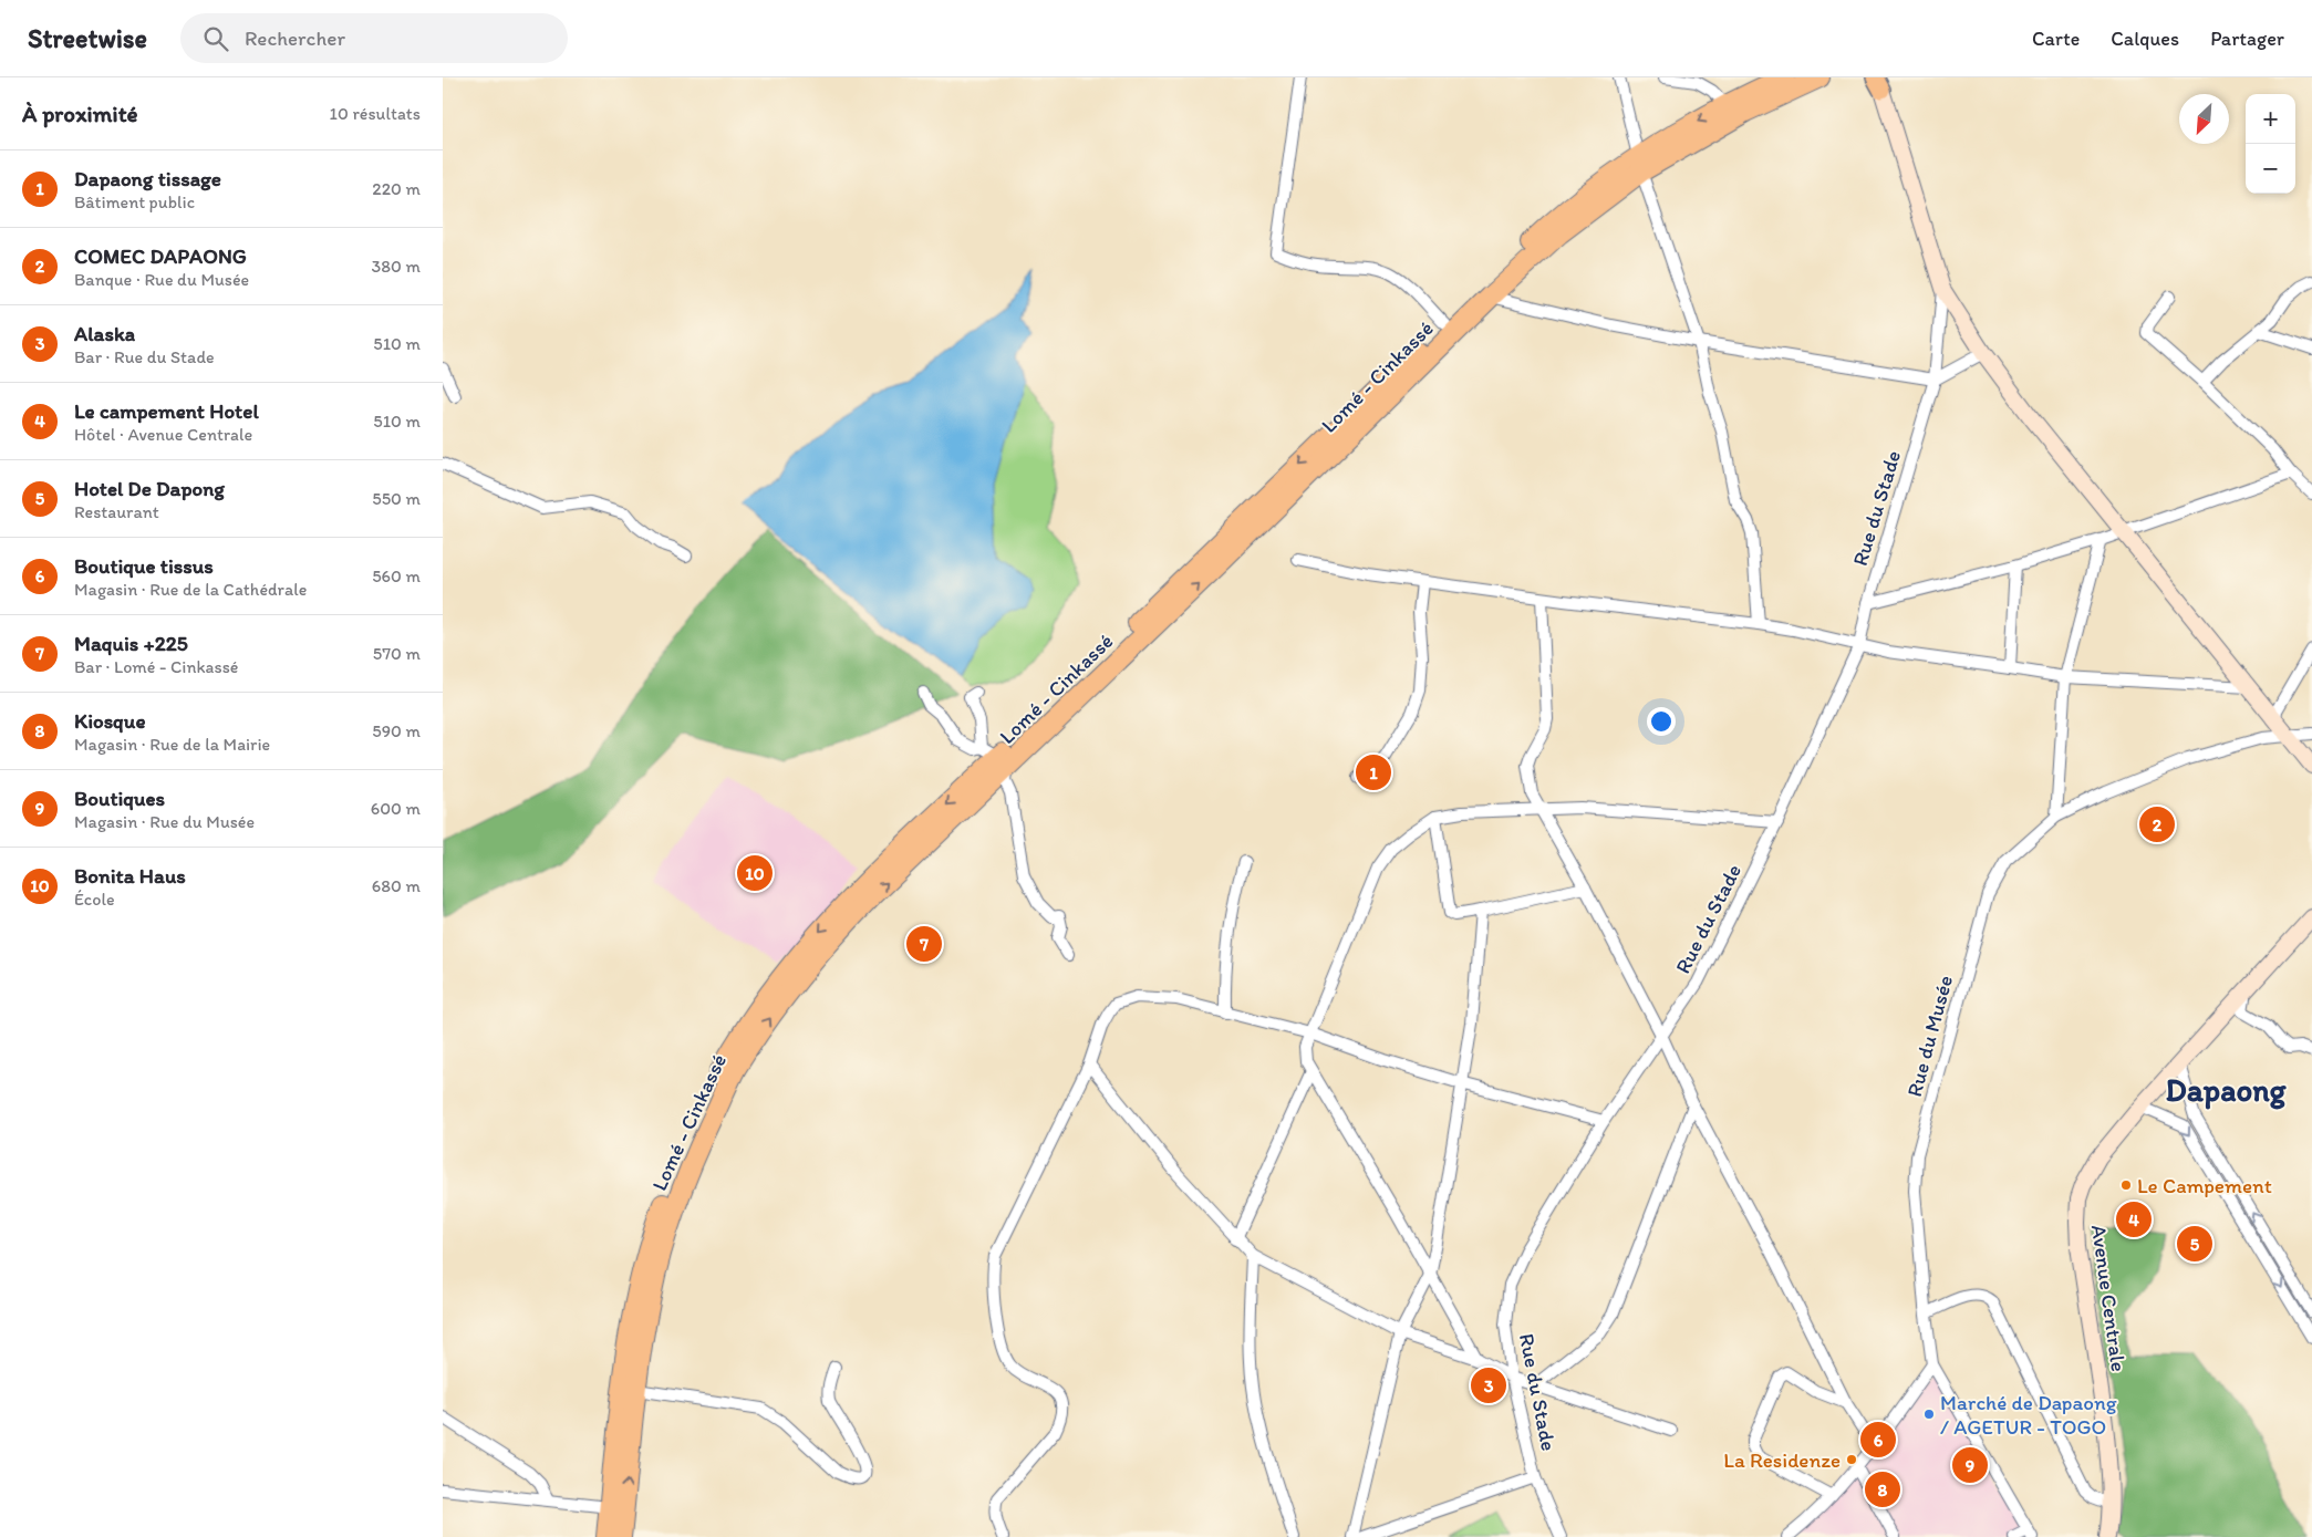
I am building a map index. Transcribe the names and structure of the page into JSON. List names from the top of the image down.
{
  "streets": {
    "highway": ["Lomé - Cinkassé"],
    "street": ["Rue du Stade", "Rue du Musée", "Avenue Centrale"]
  },
  "districts": ["Dapaong"],
  "places": ["Le Campement", "Marché de Dapaong / AGETUR - TOGO", "La Residenze"],
  "north": "bottom left",
  "page": {
    "header": "Streetwise",
    "search": "Rechercher",
    "nav": ["Carte", "Calques", "Partager"],
    "heading": ["À proximité", "10 résultats"],
    "map_buttons": ["+", "−"],
    "list": [
      {
        "mark": "1",
        "name": "Dapaong tissage",
        "note": "Bâtiment public",
        "value": "220 m"
      },
      {
        "mark": "2",
        "name": "COMEC DAPAONG",
        "note": "Banque · Rue du Musée",
        "value": "380 m"
      },
      {
        "mark": "3",
        "name": "Alaska",
        "note": "Bar · Rue du Stade",
        "value": "510 m"
      },
      {
        "mark": "4",
        "name": "Le campement Hotel",
        "note": "Hôtel · Avenue Centrale",
        "value": "510 m"
      },
      {
        "mark": "5",
        "name": "Hotel De Dapong",
        "note": "Restaurant",
        "value": "550 m"
      },
      {
        "mark": "6",
        "name": "Boutique tissus",
        "note": "Magasin · Rue de la Cathédrale",
        "value": "560 m"
      },
      {
        "mark": "7",
        "name": "Maquis +225",
        "note": "Bar · Lomé - Cinkassé",
        "value": "570 m"
      },
      {
        "mark": "8",
        "name": "Kiosque",
        "note": "Magasin · Rue de la Mairie",
        "value": "590 m"
      },
      {
        "mark": "9",
        "name": "Boutiques",
        "note": "Magasin · Rue du Musée",
        "value": "600 m"
      },
      {
        "mark": "10",
        "name": "Bonita Haus",
        "note": "École",
        "value": "680 m"
      }
    ],
    "pins": [
      "1",
      "2",
      "10",
      "7",
      "4",
      "5",
      "3",
      "6",
      "9",
      "8"
    ]
  }
}
